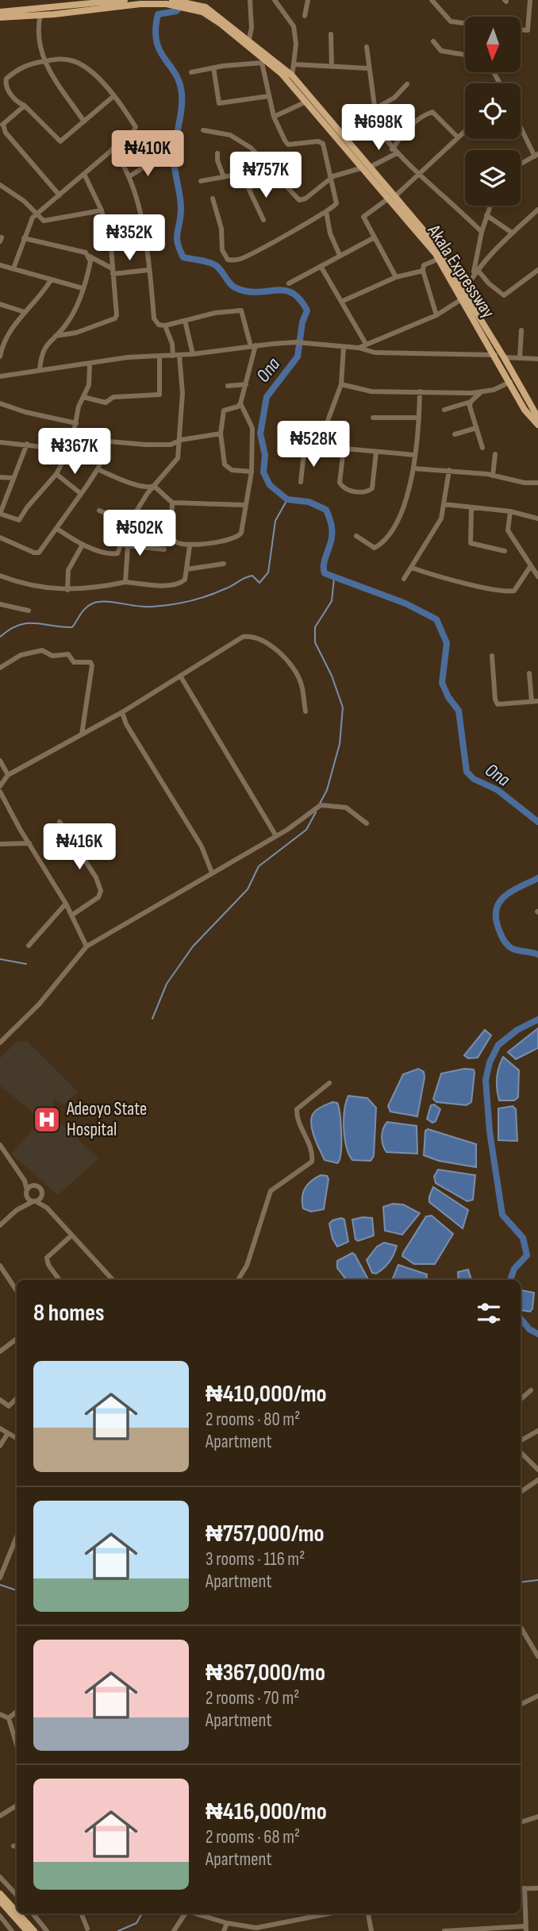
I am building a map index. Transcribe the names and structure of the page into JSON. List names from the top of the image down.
{
  "streets": {
    "main road": ["Akala Expressway"]
  },
  "water": ["Ona"],
  "places": {
    "hospital": ["Adeoyo State Hospital"]
  },
  "north": "bottom",
  "page": {
    "price": [
      "₦698K",
      "₦410K",
      "₦757K",
      "₦352K",
      "₦528K",
      "₦367K",
      "₦502K",
      "₦416K"
    ],
    "heading": "8 homes",
    "list": [
      {
        "name": "₦410,000/mo",
        "note": "2 rooms · 80 m² · Apartment"
      },
      {
        "name": "₦757,000/mo",
        "note": "3 rooms · 116 m² · Apartment"
      },
      {
        "name": "₦367,000/mo",
        "note": "2 rooms · 70 m² · Apartment"
      },
      {
        "name": "₦416,000/mo",
        "note": "2 rooms · 68 m² · Apartment"
      }
    ]
  }
}
